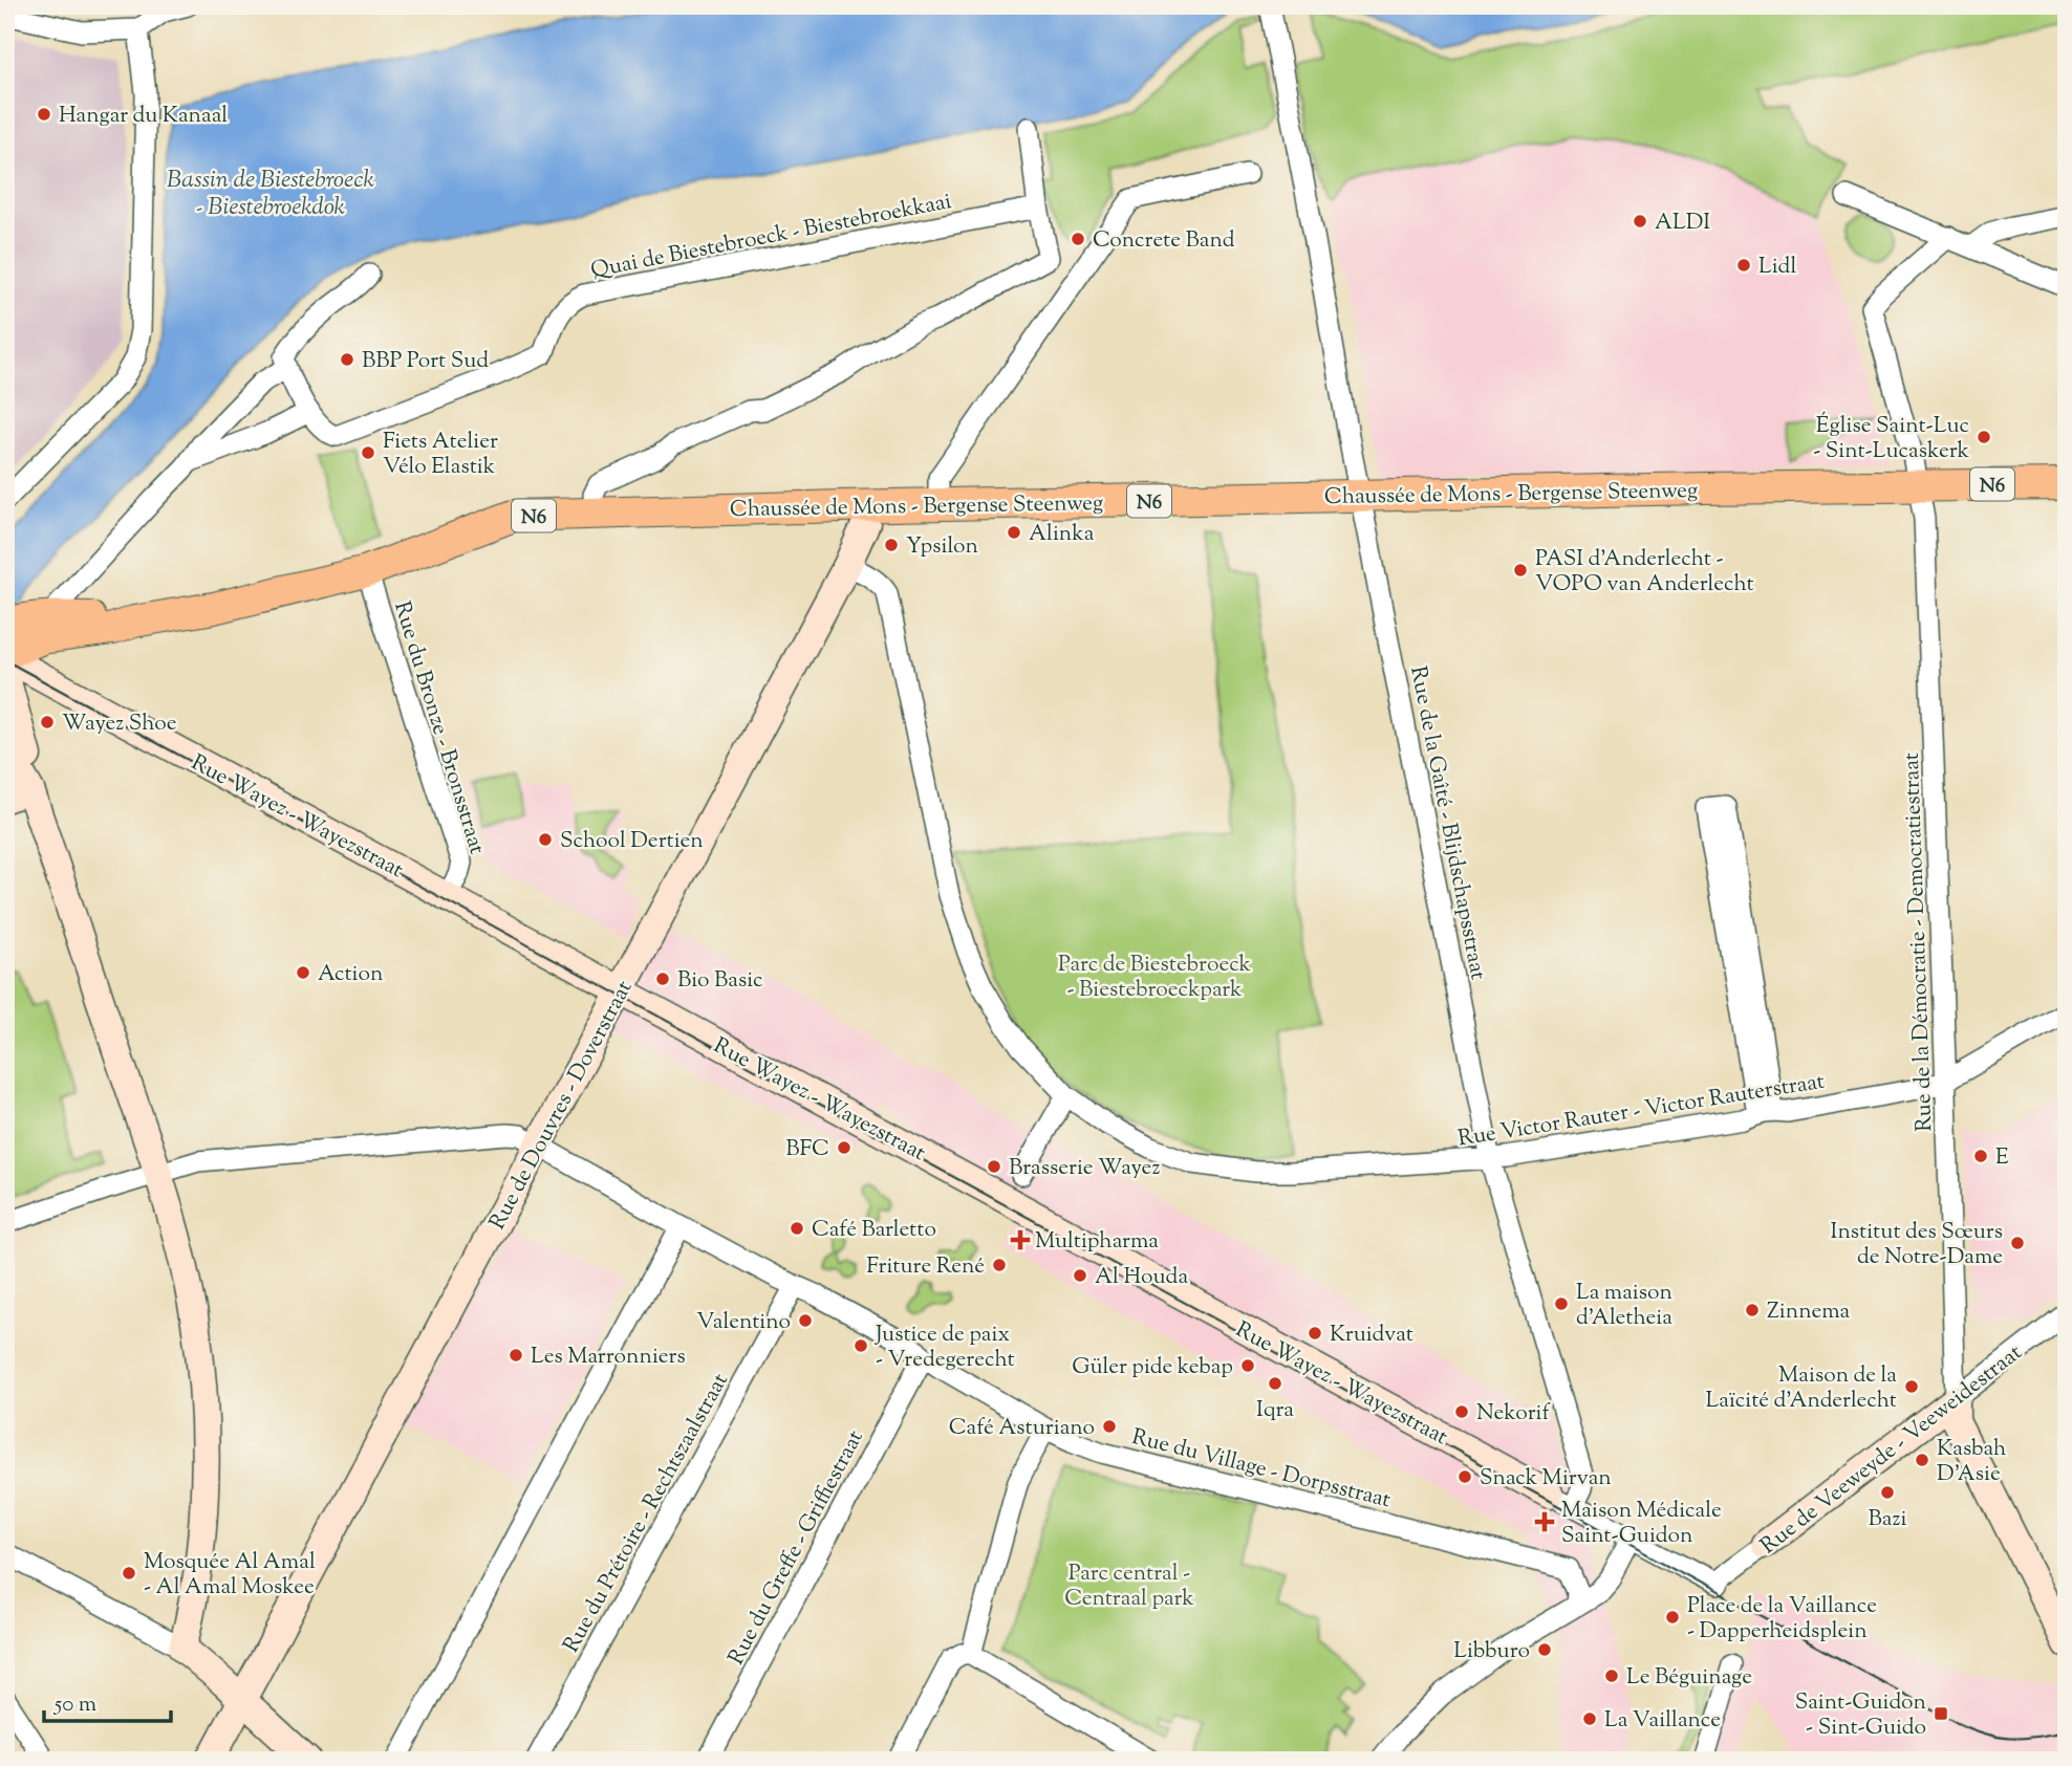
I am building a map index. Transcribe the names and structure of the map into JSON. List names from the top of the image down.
{
  "streets": {
    "main road": ["N6", "Chaussée de Mons - Bergense Steenweg"],
    "street": [
      "Quai de Biestebroeck - Biestebroekkaai",
      "Rue du Bronze - Bronsstraat",
      "Rue Wayez - Wayezstraat",
      "Rue de la Gaîté - Blijdschapsstraat",
      "Rue de la Démocratie - Democratiestraat",
      "Rue de Douvres - Doverstraat",
      "Rue Victor Rauter - Victor Rauterstraat",
      "Rue de Veeweyde - Veeweidestraat",
      "Rue du Village - Dorpsstraat",
      "Rue du Prétoire - Rechtszaalstraat",
      "Rue du Greffe - Griffiestraat"
    ]
  },
  "crossings": [
    ["Chaussée de Mons - Bergense Steenweg", "Rue du Bronze - Bronsstraat"],
    ["Chaussée de Mons - Bergense Steenweg", "Rue Wayez - Wayezstraat"],
    ["Chaussée de Mons - Bergense Steenweg", "Rue de la Gaîté - Blijdschapsstraat"],
    ["Chaussée de Mons - Bergense Steenweg", "Rue de la Démocratie - Democratiestraat"],
    ["Chaussée de Mons - Bergense Steenweg", "Rue de Douvres - Doverstraat"],
    ["Rue du Bronze - Bronsstraat", "Rue Wayez - Wayezstraat"],
    ["Rue Wayez - Wayezstraat", "Rue de la Gaîté - Blijdschapsstraat"],
    ["Rue Wayez - Wayezstraat", "Rue de Douvres - Doverstraat"],
    ["Rue Wayez - Wayezstraat", "Rue de Veeweyde - Veeweidestraat"],
    ["Rue de la Gaîté - Blijdschapsstraat", "Rue Victor Rauter - Victor Rauterstraat"],
    ["Rue de la Démocratie - Democratiestraat", "Rue Victor Rauter - Victor Rauterstraat"],
    ["Rue de la Démocratie - Democratiestraat", "Rue de Veeweyde - Veeweidestraat"],
    ["Rue de Douvres - Doverstraat", "Rue Victor Rauter - Victor Rauterstraat"],
    ["Rue de Douvres - Doverstraat", "Rue du Village - Dorpsstraat"],
    ["Rue du Village - Dorpsstraat", "Rue du Prétoire - Rechtszaalstraat"],
    ["Rue du Village - Dorpsstraat", "Rue du Greffe - Griffiestraat"]
  ],
  "water": ["Bassin de Biestebroeck - Biestebroekdok"],
  "parks": ["Parc de Biestebroeck - Biestebroeckpark", "Parc central - Centraal park"],
  "places": {
    "other": [
      "Hangar du Kanaal",
      "ALDI",
      "Concrete Band",
      "Lidl",
      "BBP Port Sud",
      "Église Saint-Luc - Sint-Lucaskerk",
      "Fiets Atelier Vélo Elastik",
      "Alinka",
      "Ypsilon",
      "PASI d'Anderlecht - VOPO van Anderlecht",
      "Wayez Shoe",
      "School Dertien",
      "Action",
      "Bio Basic",
      "BFC",
      "E",
      "Brasserie Wayez",
      "Café Barletto",
      "Institut des Sœurs de Notre-Dame",
      "Friture René",
      "Al Houda",
      "La maison d'Aletheia",
      "Zinnema",
      "Valentino",
      "Kruidvat",
      "Justice de paix - Vredegerecht",
      "Les Marronniers",
      "Güler pide kebap",
      "Iqra",
      "Maison de la Laïcité d'Anderlecht",
      "Nekorif",
      "Café Asturiano",
      "Kasbah D'Asie",
      "Snack Mirvan",
      "Bazi",
      "Mosquée Al Amal - Al Amal Moskee",
      "Place de la Vaillance - Dapperheidsplein",
      "Libburo",
      "Le Béguinage",
      "La Vaillance"
    ],
    "health": ["Multipharma", "Maison Médicale Saint-Guidon"],
    "transit": ["Saint-Guidon - Sint-Guido"]
  },
  "scale_bar": "50 m"
}
